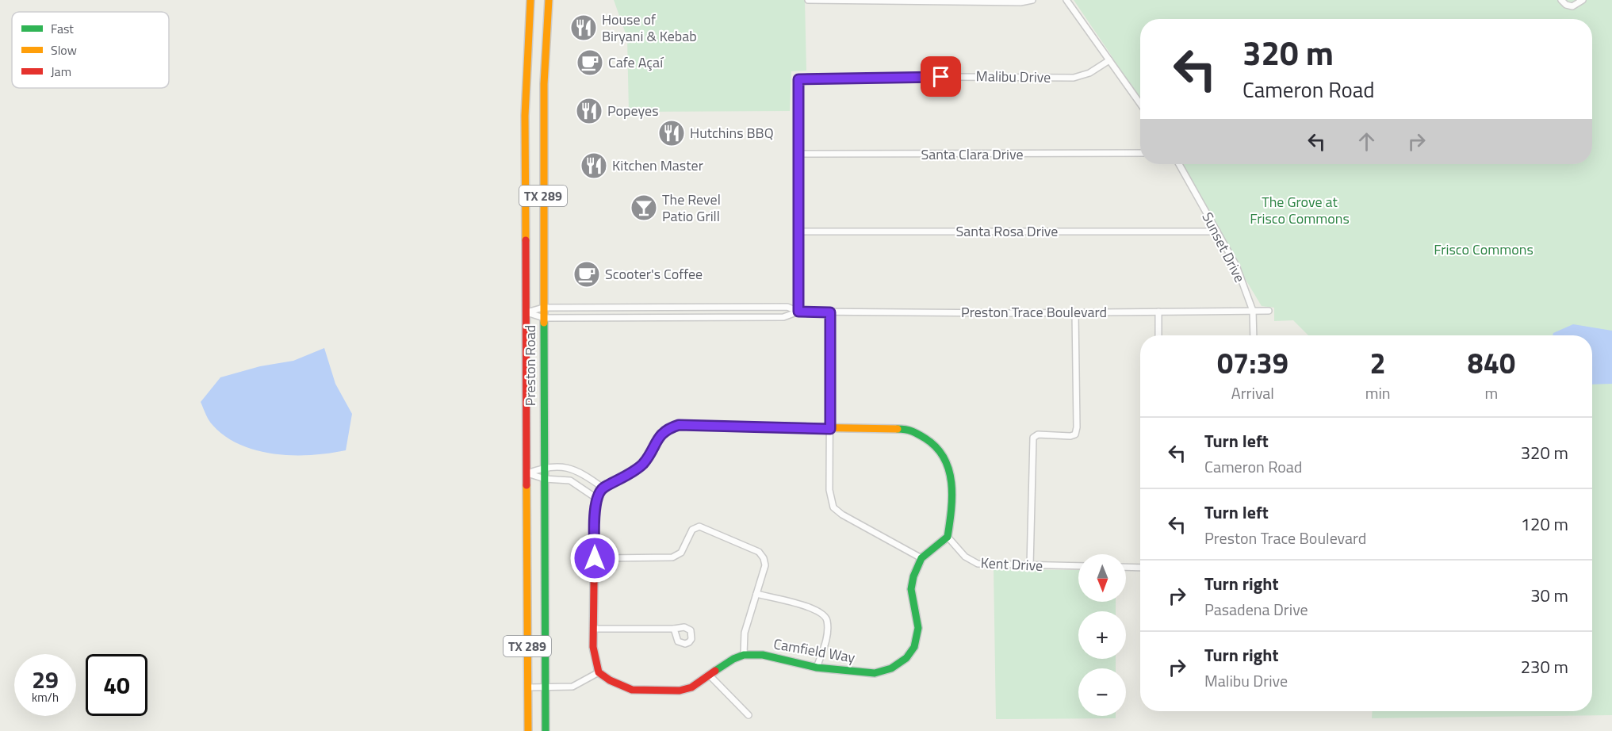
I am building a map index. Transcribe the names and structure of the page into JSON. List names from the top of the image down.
{
  "streets": {
    "main road": ["TX 289", "Preston Road", "Camfield Way"],
    "street": [
      "Malibu Drive",
      "Santa Clara Drive",
      "Santa Rosa Drive",
      "Sunset Drive",
      "Preston Trace Boulevard",
      "Kent Drive"
    ]
  },
  "crossings": [
    ["Malibu Drive", "Santa Clara Drive"],
    ["Santa Rosa Drive", "Sunset Drive"],
    ["Sunset Drive", "Preston Trace Boulevard"],
    ["Preston Trace Boulevard", "Preston Road"],
    ["Kent Drive", "Camfield Way"]
  ],
  "parks": ["The Grove at Frisco Commons", "Frisco Commons"],
  "places": {
    "restaurant": [
      "House of Biryani & Kebab",
      "Popeyes",
      "Hutchins BBQ",
      "Kitchen Master"
    ],
    "cafe": ["Cafe Açaí", "Scooter's Coffee"],
    "bar": ["The Revel Patio Grill"]
  },
  "legend": ["Fast", "Slow", "Jam"],
  "north": "bottom",
  "page": {
    "turn": ["320 m", "Cameron Road"],
    "eta": [
      "07:39",
      "Arrival",
      "2",
      "min",
      "840",
      "m"
    ],
    "list": [
      {
        "name": "Turn left",
        "note": "Cameron Road",
        "value": "320 m"
      },
      {
        "name": "Turn left",
        "note": "Preston Trace Boulevard",
        "value": "120 m"
      },
      {
        "name": "Turn right",
        "note": "Pasadena Drive",
        "value": "30 m"
      },
      {
        "name": "Turn right",
        "note": "Malibu Drive",
        "value": "230 m"
      }
    ],
    "map_buttons": ["+", "−"],
    "speed": "29 km/h",
    "limit": "40"
  }
}
